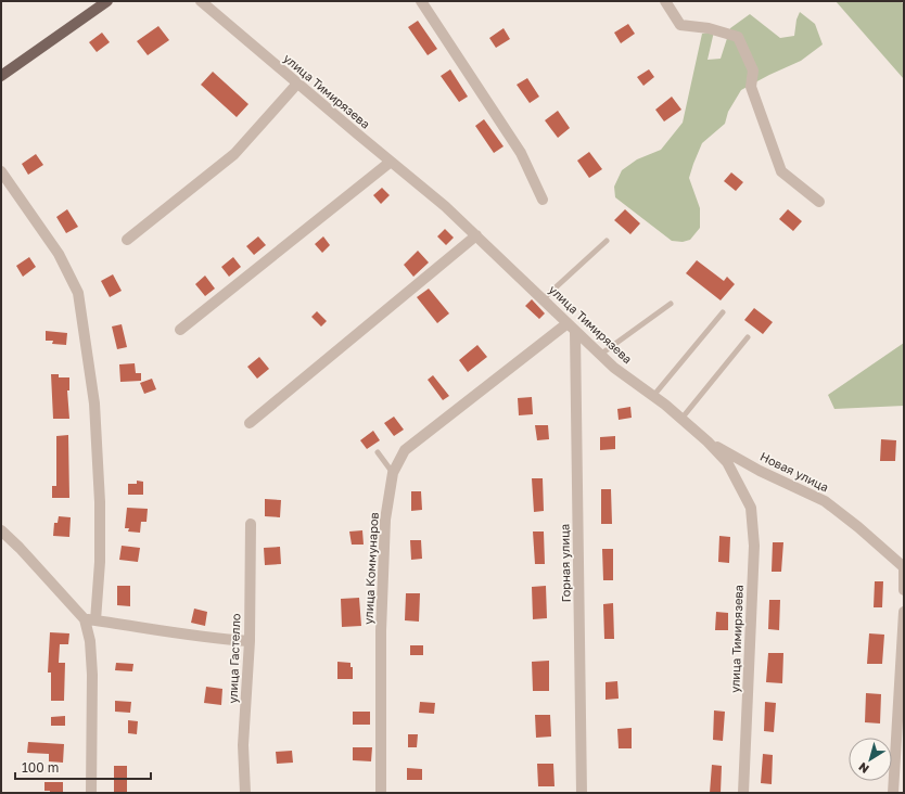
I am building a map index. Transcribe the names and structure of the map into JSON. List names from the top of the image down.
{
  "streets": {
    "street": [
      "улица Тимирязева",
      "Новая улица",
      "Горная улица",
      "улица Коммунаров",
      "улица Гастелло"
    ]
  },
  "crossings": [
    ["улица Тимирязева", "Новая улица"],
    ["улица Тимирязева", "Горная улица"],
    ["улица Тимирязева", "улица Коммунаров"]
  ],
  "scale_bar": "100 m",
  "north": "bottom left"
}
